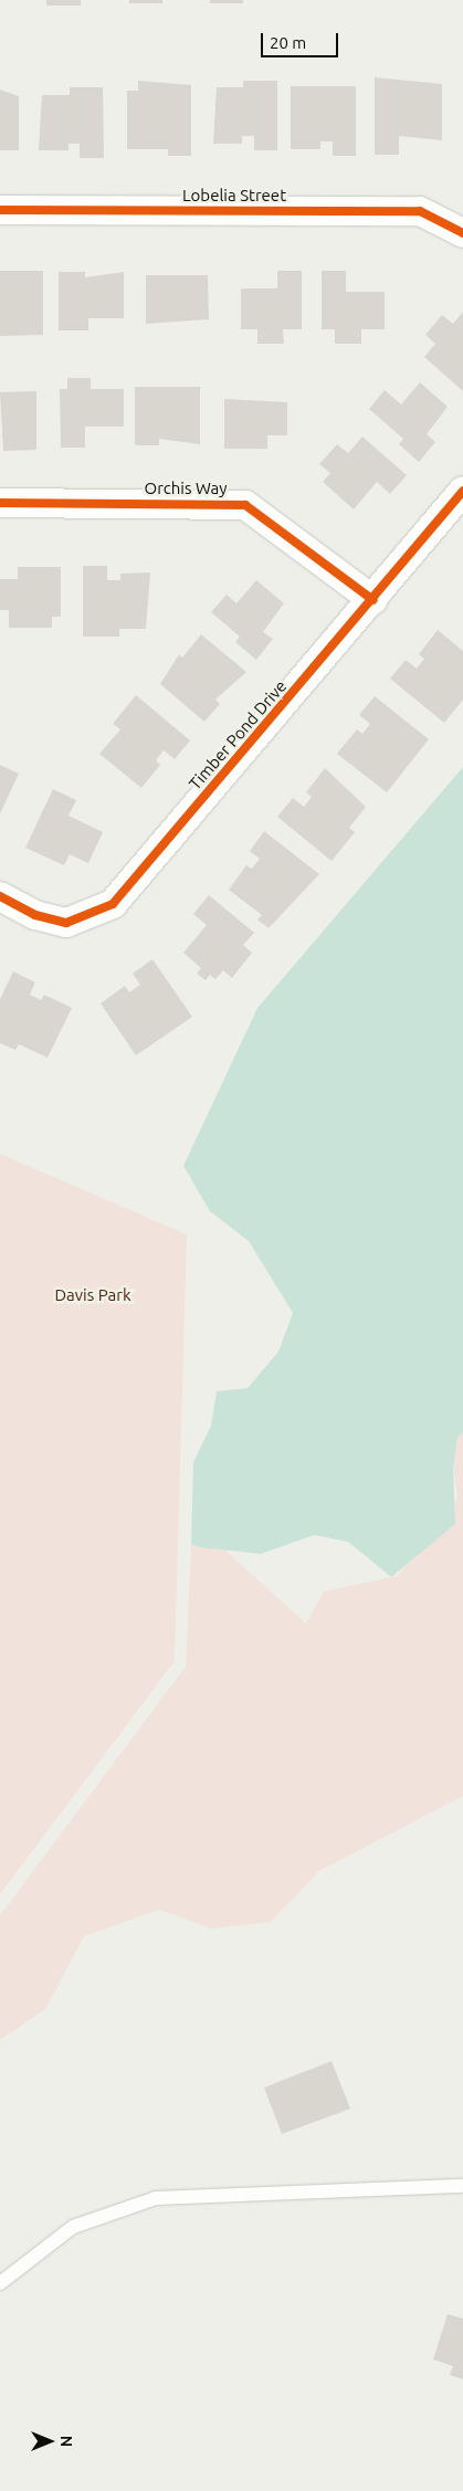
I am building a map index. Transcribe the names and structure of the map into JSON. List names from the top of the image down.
{
  "streets": {
    "street": ["Lobelia Street", "Orchis Way", "Timber Pond Drive"]
  },
  "crossings": [
    ["Orchis Way", "Timber Pond Drive"]
  ],
  "parks": ["Davis Park"],
  "scale_bar": "20 m",
  "north": "right"
}
